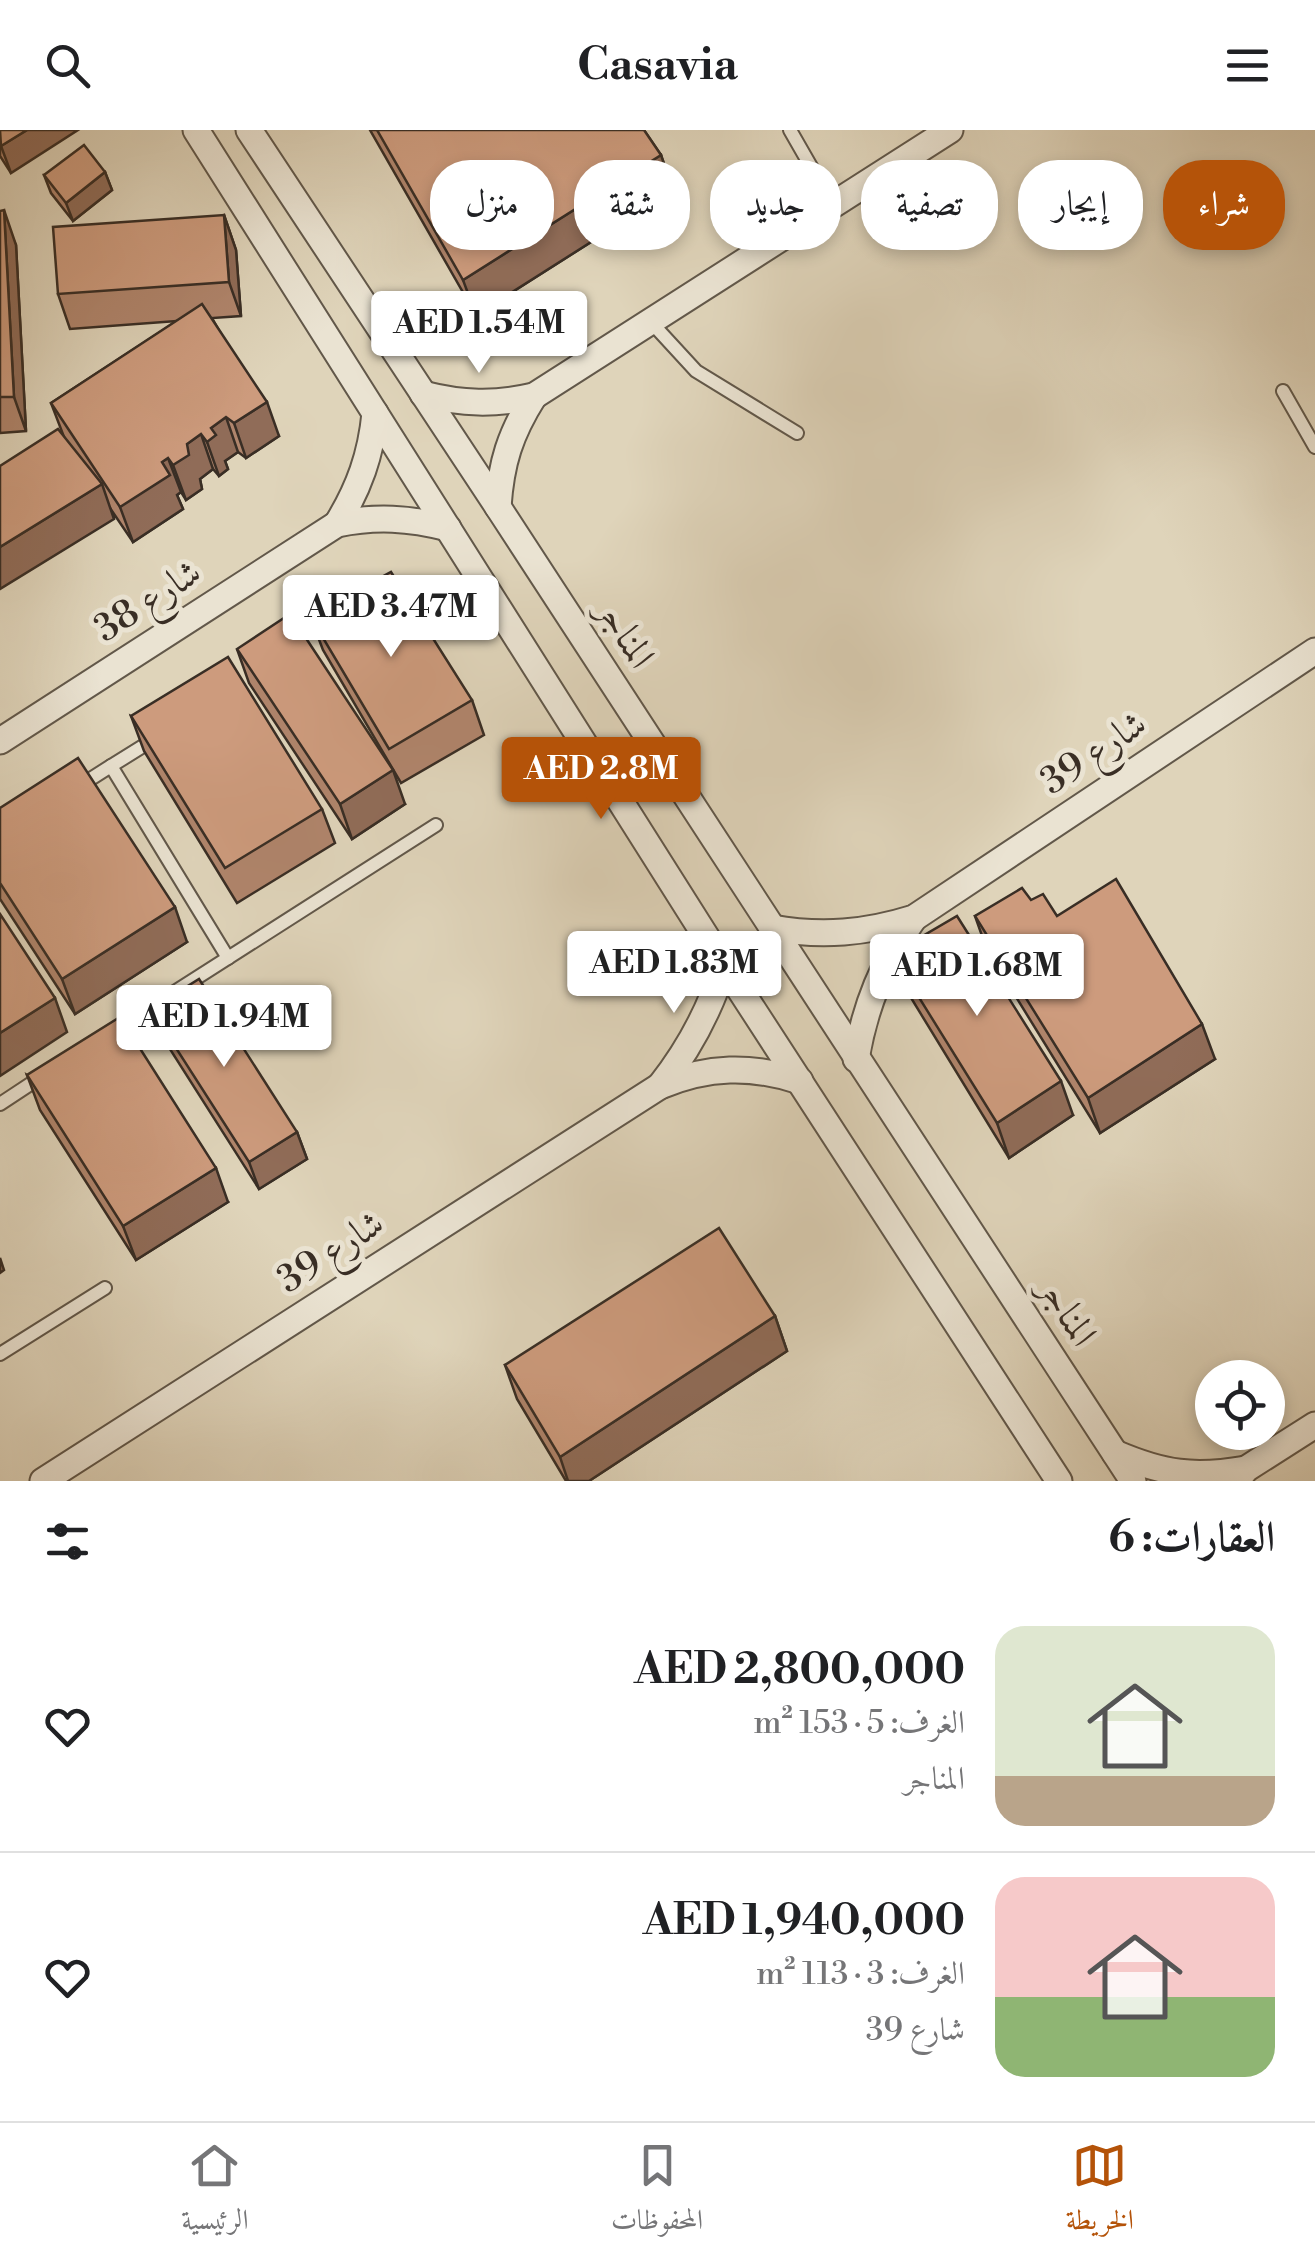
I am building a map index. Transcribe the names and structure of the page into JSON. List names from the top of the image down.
{
  "streets": {
    "street": ["شارع 38", "المناجر", "شارع 39"]
  },
  "crossings": [
    ["المناجر", "شارع 39"]
  ],
  "page": {
    "header": "Casavia",
    "chip": [
      "شراء",
      "إيجار",
      "تصفية",
      "جديد",
      "شقة",
      "منزل"
    ],
    "price": [
      "AED 1.54M",
      "AED 3.47M",
      "AED 2.8M",
      "AED 1.83M",
      "AED 1.68M",
      "AED 1.94M"
    ],
    "heading": "العقارات: 6",
    "list": [
      {
        "name": "AED 2,800,000",
        "note": "الغرف: 5 · 153 m² · المناجر"
      },
      {
        "name": "AED 1,940,000",
        "note": "الغرف: 3 · 113 m² · شارع 39"
      }
    ],
    "tabs": ["الخريطة", "المحفوظات", "الرئيسية"]
  }
}
